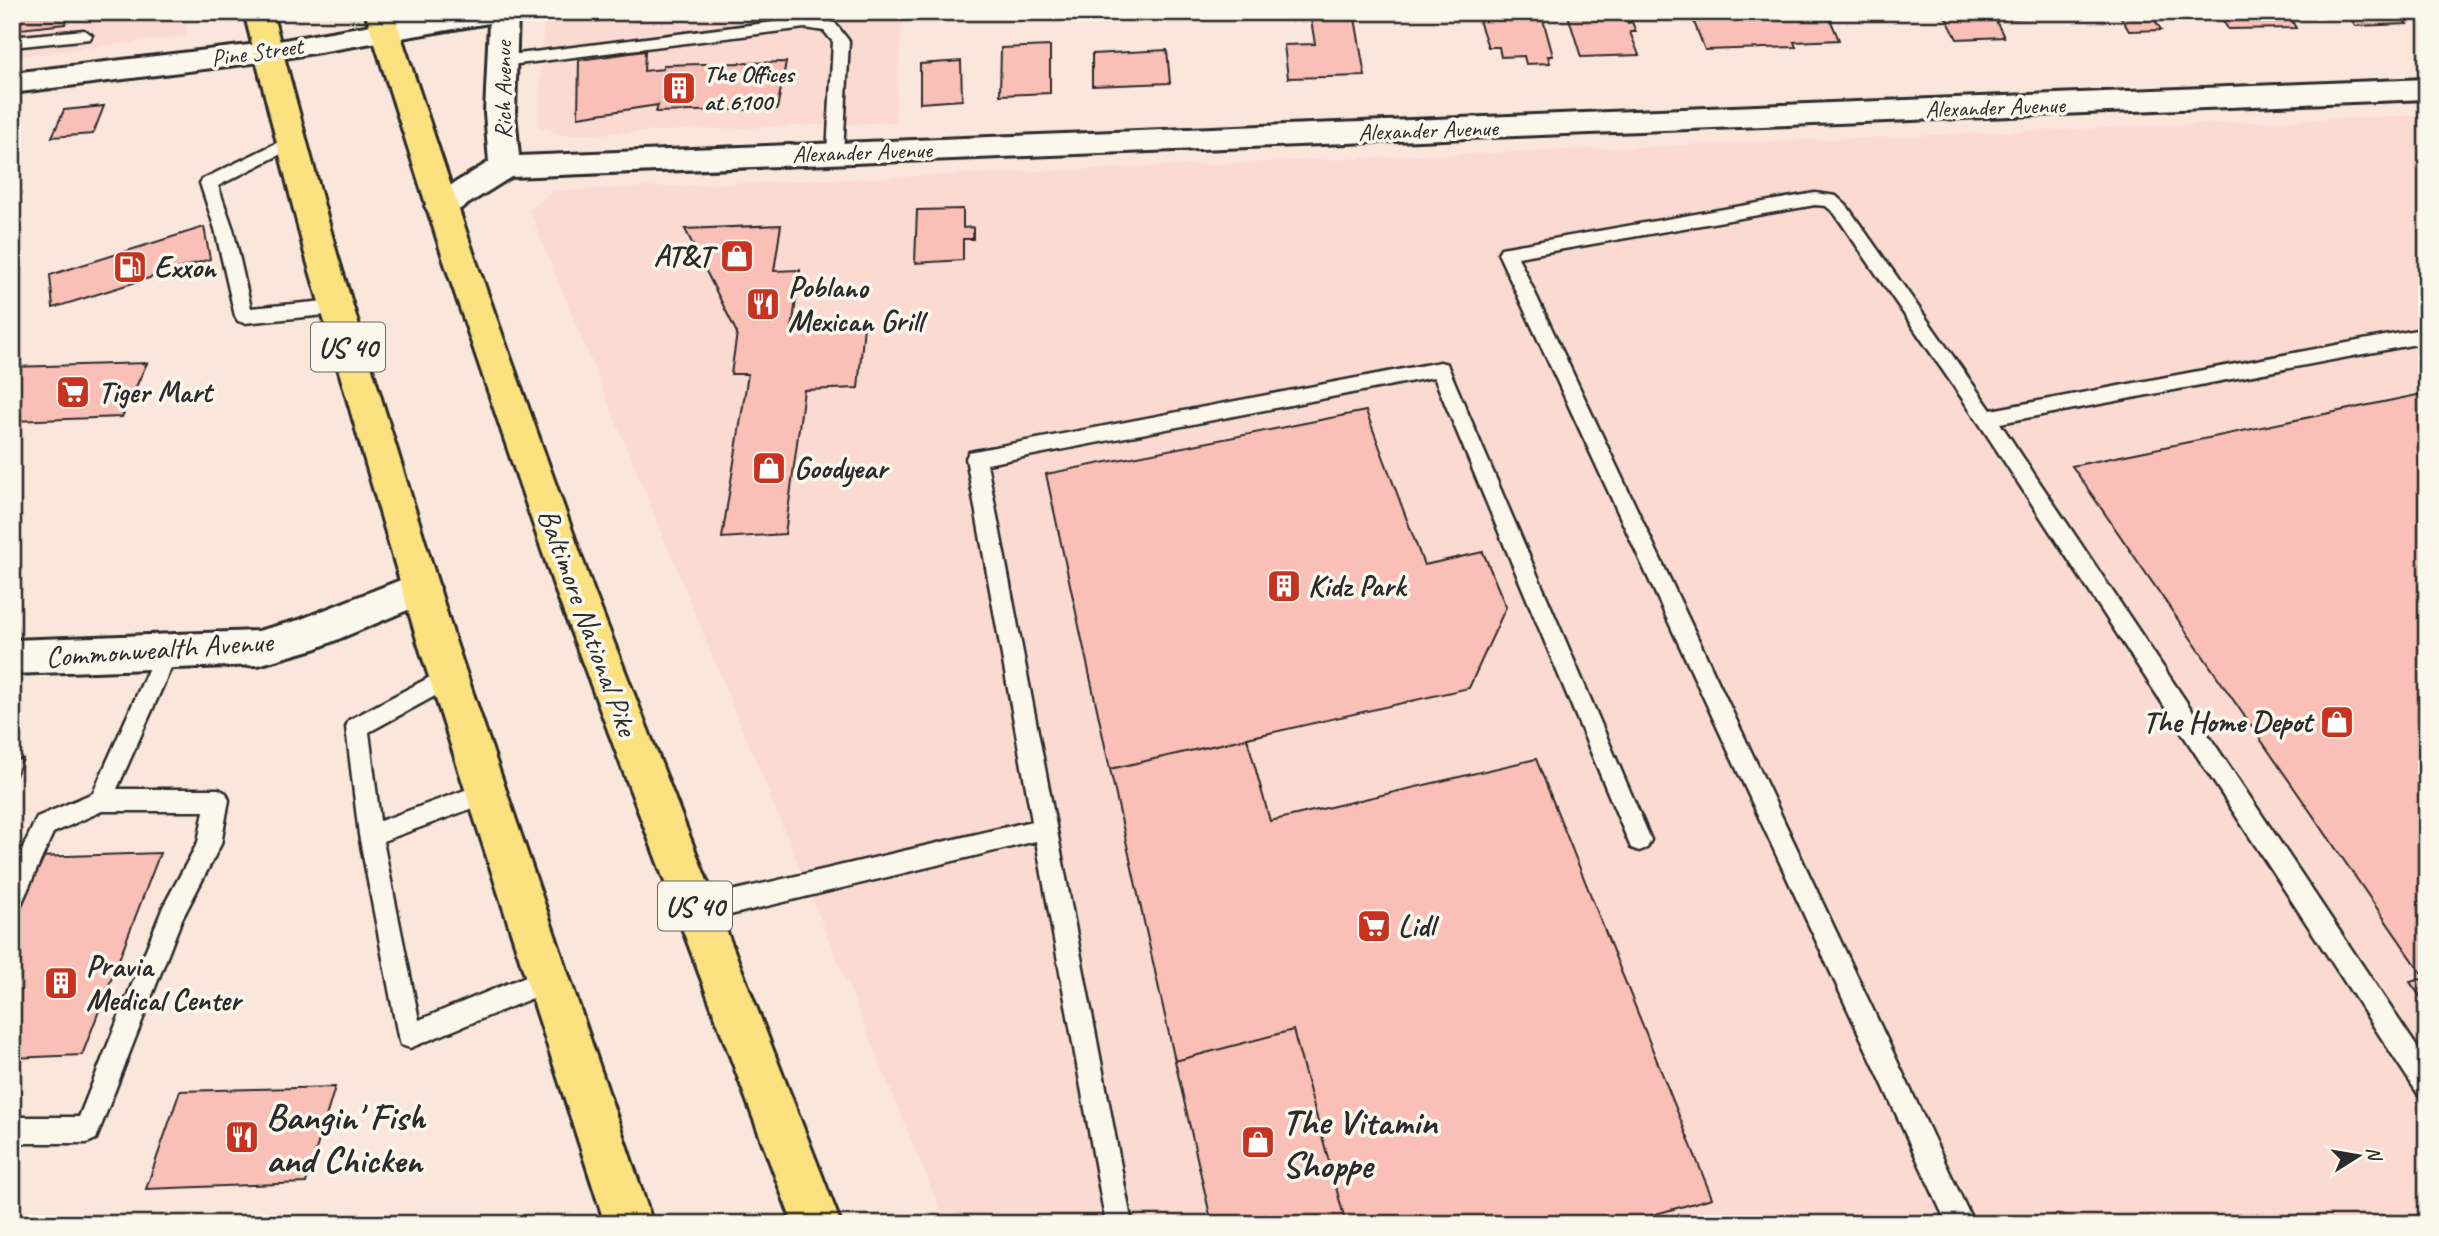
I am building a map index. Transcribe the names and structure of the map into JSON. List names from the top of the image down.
{
  "streets": {
    "main road": ["US 40", "Baltimore National Pike"],
    "street": [
      "Pine Street",
      "Rich Avenue",
      "Alexander Avenue",
      "Commonwealth Avenue"
    ]
  },
  "crossings": [
    ["Pine Street", "Rich Avenue"],
    ["Pine Street", "US 40"],
    ["Pine Street", "Baltimore National Pike"],
    ["Rich Avenue", "Alexander Avenue"],
    ["Alexander Avenue", "Baltimore National Pike"],
    ["US 40", "Commonwealth Avenue"]
  ],
  "places": {
    "building": ["The Offices at 6100", "Kidz Park", "Pravia Medical Center"],
    "shop": [
      "AT&T",
      "Goodyear",
      "The Home Depot",
      "The Vitamin Shoppe"
    ],
    "fuel station": ["Exxon"],
    "restaurant": ["Poblano Mexican Grill", "Bangin' Fish and Chicken"],
    "supermarket": ["Tiger Mart", "Lidl"]
  },
  "north": "right"
}
